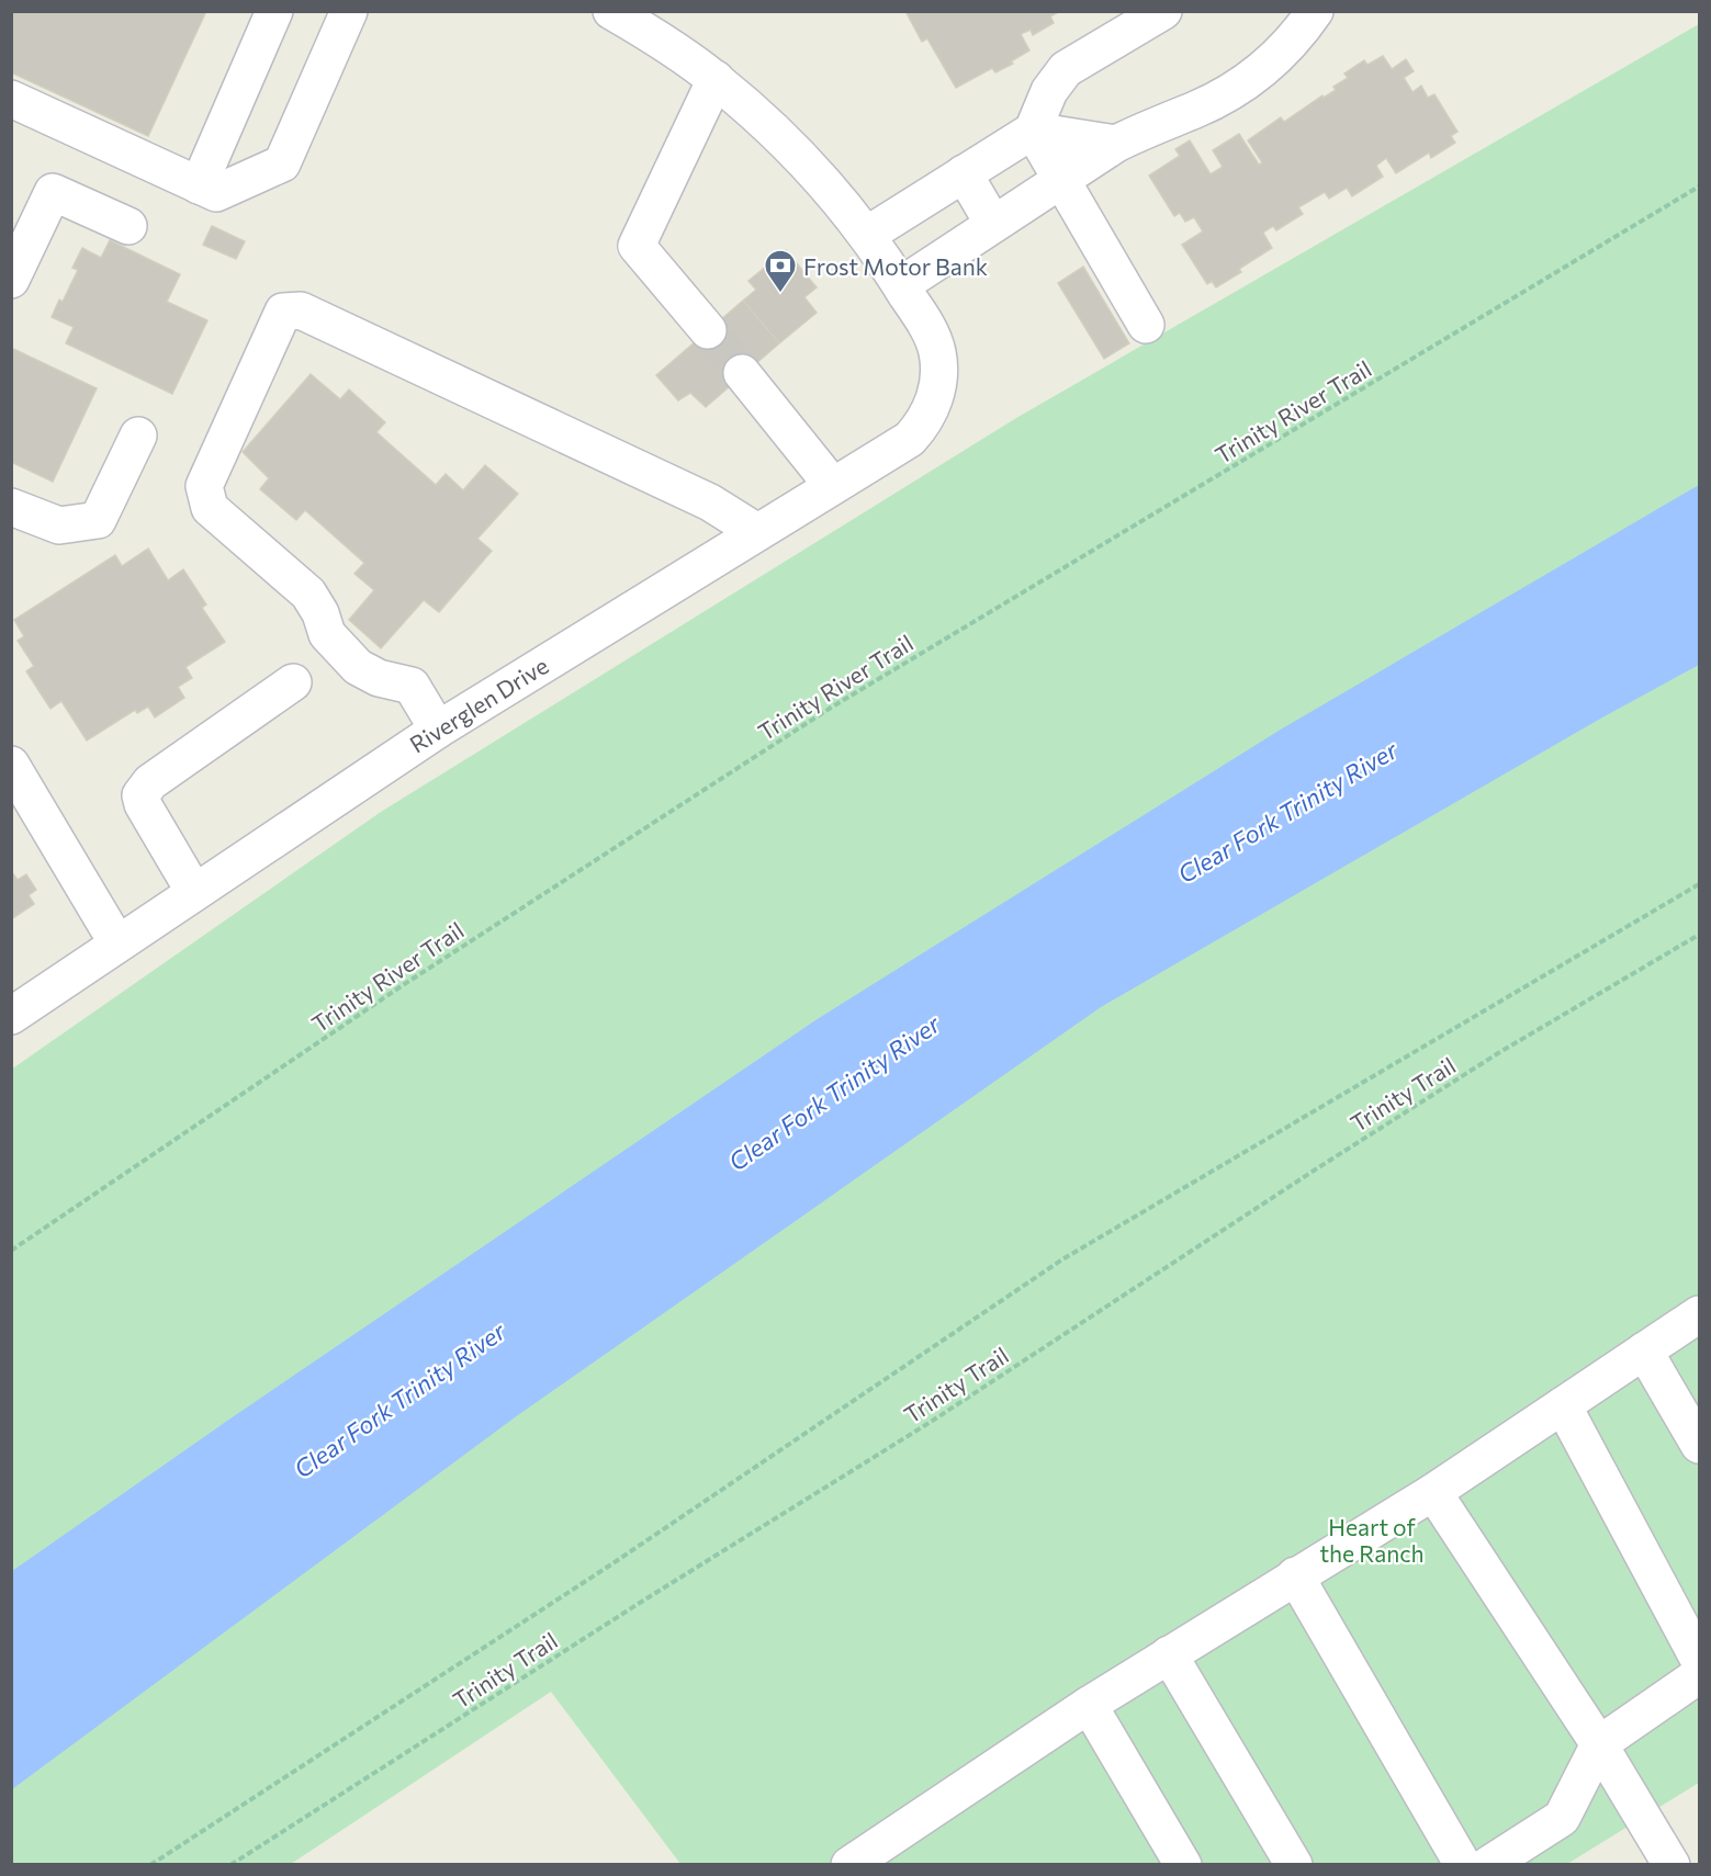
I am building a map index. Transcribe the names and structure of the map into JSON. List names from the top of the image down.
{
  "streets": {
    "street": ["Riverglen Drive"],
    "path": ["Trinity River Trail", "Trinity Trail"]
  },
  "water": ["Clear Fork Trinity River"],
  "parks": ["Heart of the Ranch"],
  "places": {
    "bank": ["Frost Motor Bank"]
  }
}
